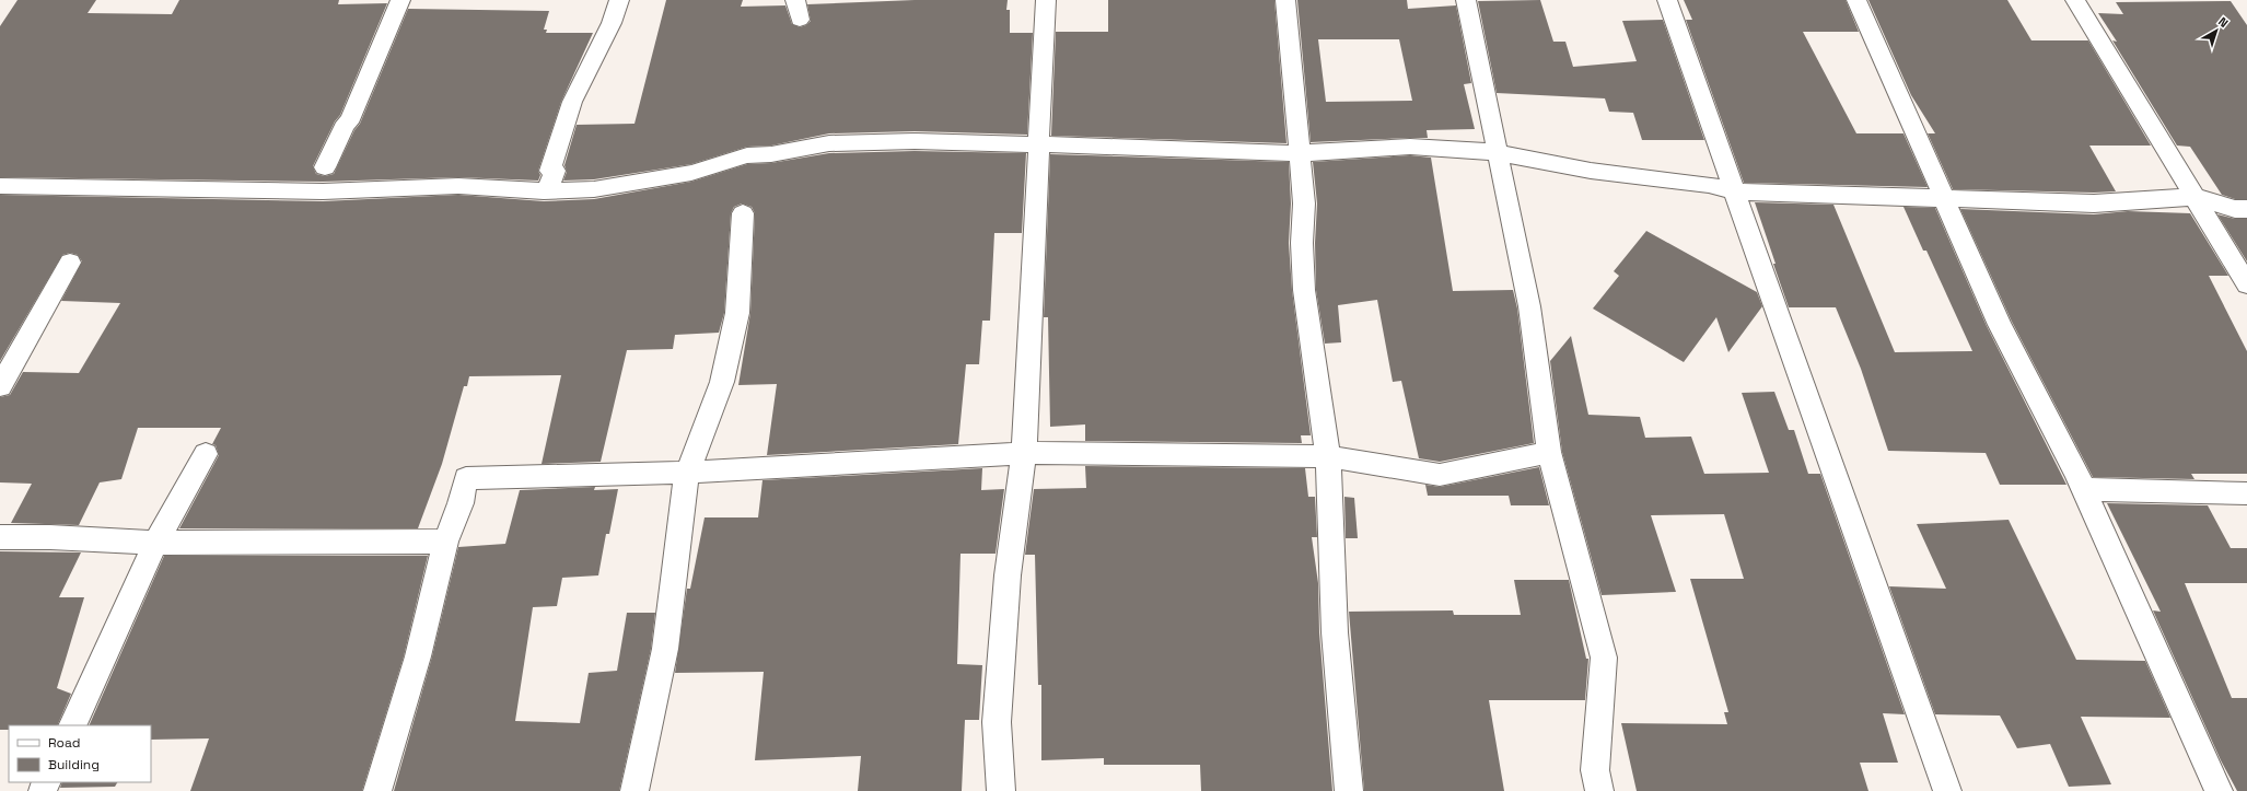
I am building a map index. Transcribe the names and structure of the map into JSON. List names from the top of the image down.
{
  "legend": ["Road", "Building"],
  "north": "top right"
}
